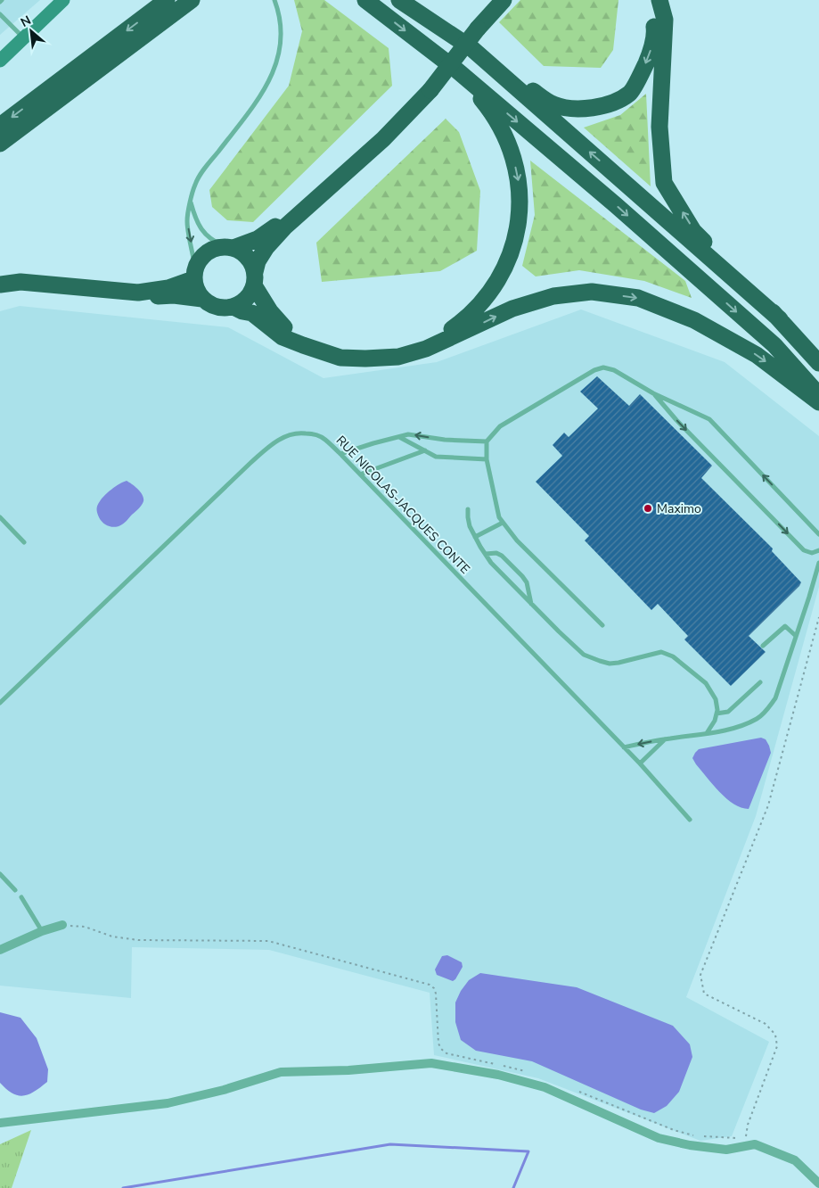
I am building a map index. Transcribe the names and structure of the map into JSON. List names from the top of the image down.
{
  "streets": {
    "lane": ["RUE NICOLAS-JACQUES CONTE"]
  },
  "places": ["Maximo"],
  "north": "top left"
}
